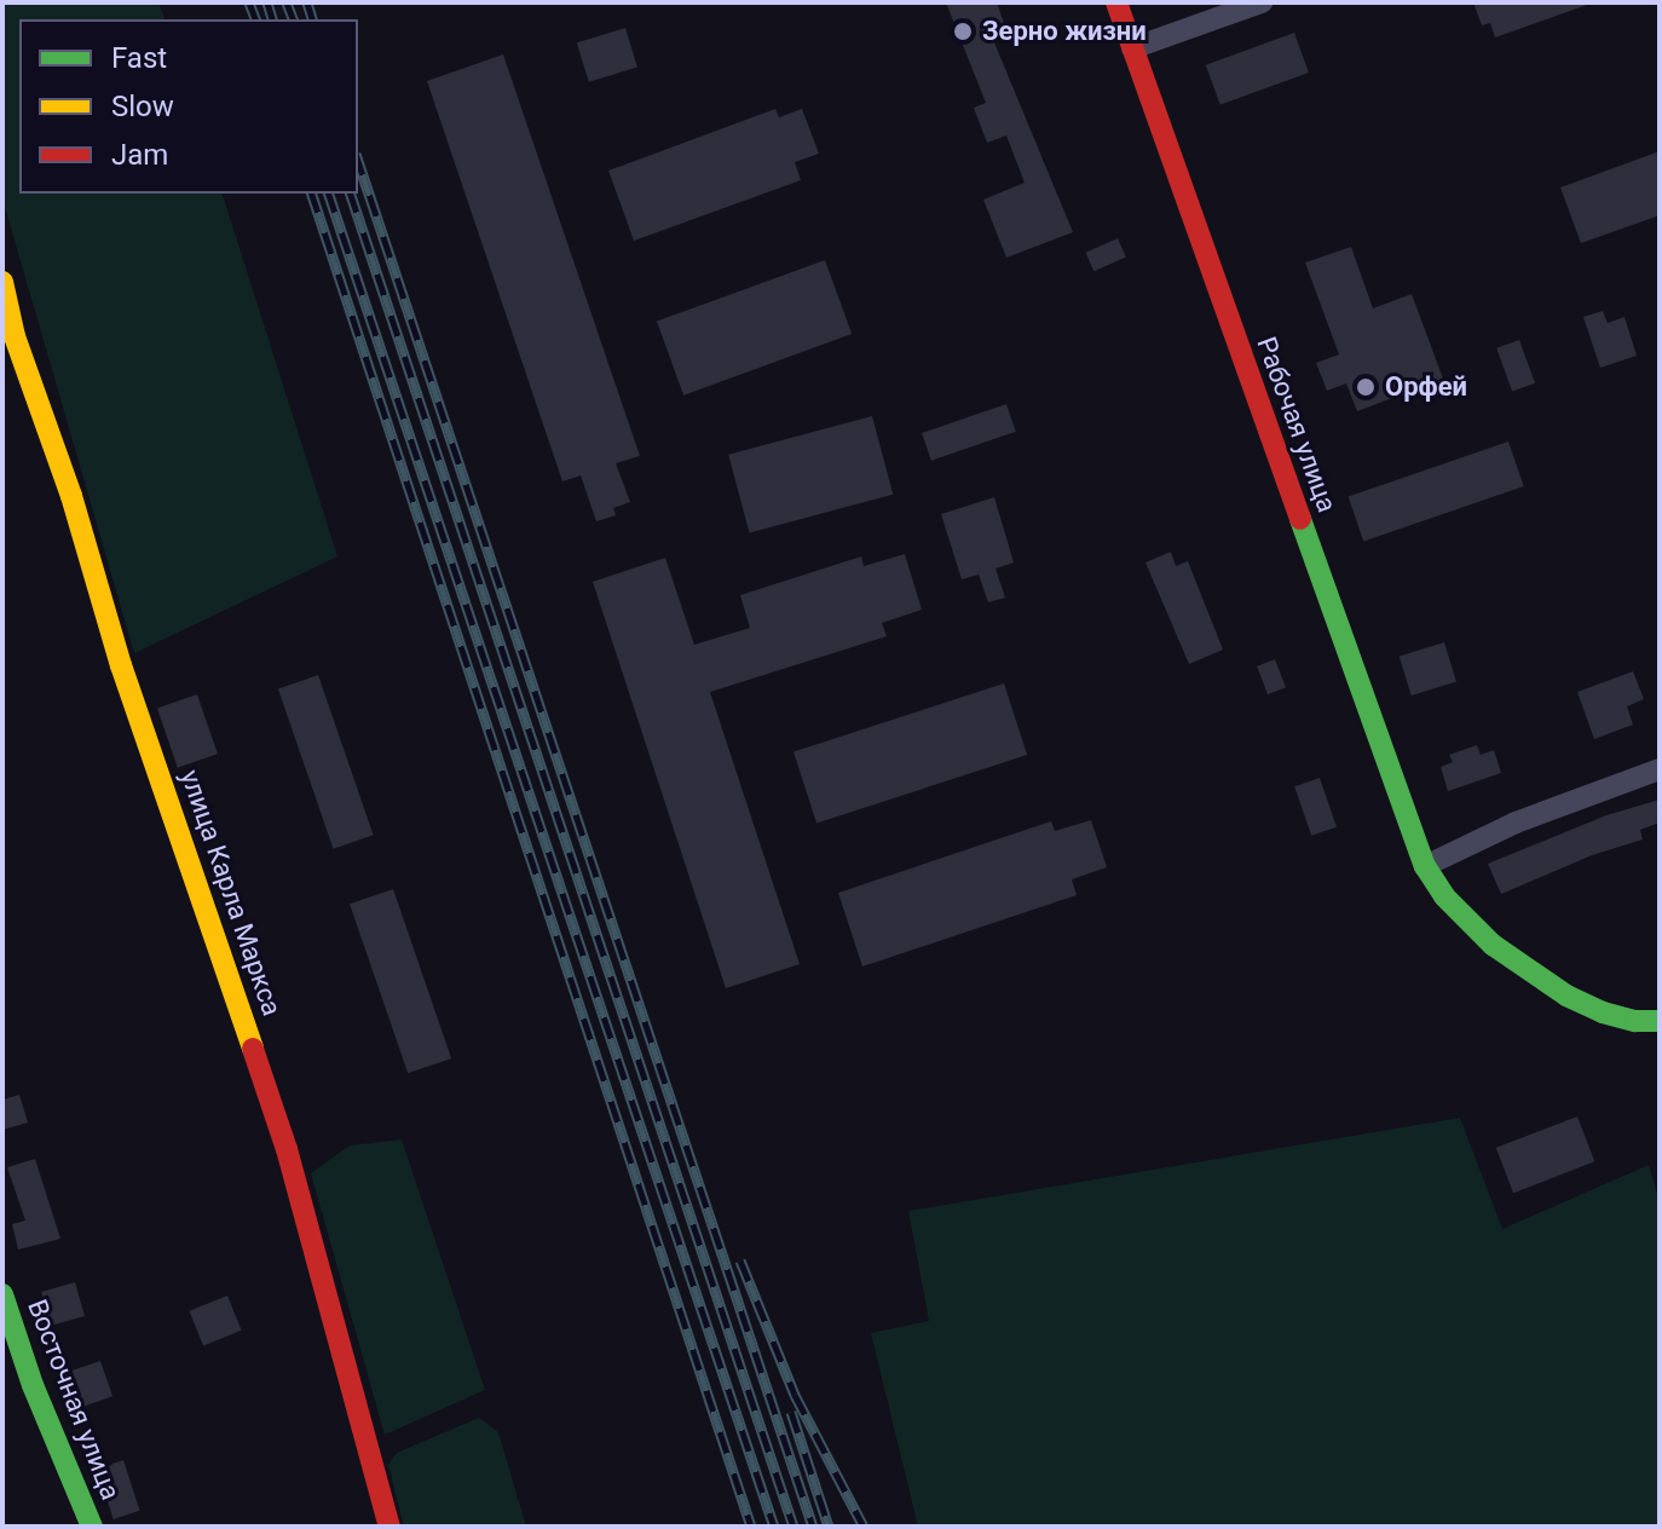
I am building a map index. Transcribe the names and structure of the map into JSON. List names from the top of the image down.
{
  "streets": {
    "street": ["Рабочая улица", "улица Карла Маркса", "Восточная улица"]
  },
  "places": ["Зерно жизни", "Орфей"],
  "legend": ["Fast", "Slow", "Jam"]
}
